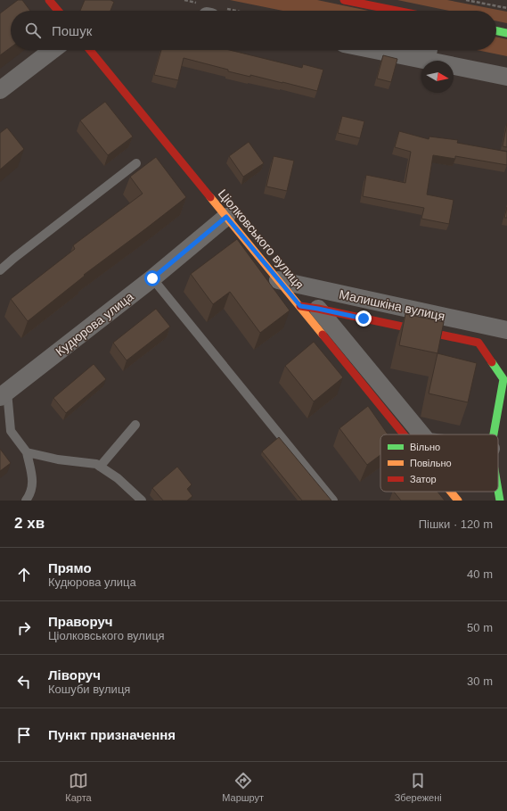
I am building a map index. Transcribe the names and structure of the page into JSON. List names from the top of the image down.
{
  "streets": {
    "main road": ["Ціолковського вулиця"],
    "street": ["Малишкіна вулиця", "Кудюрова улица"]
  },
  "crossings": [
    ["Ціолковського вулиця", "Малишкіна вулиця"],
    ["Ціолковського вулиця", "Кудюрова улица"]
  ],
  "legend": ["Вільно", "Повільно", "Затор"],
  "north": "right",
  "page": {
    "search": "Пошук",
    "heading": ["2 хв", "Пішки · 120 m"],
    "list": [
      ["Прямо", "Кудюрова улица", "40 m"],
      ["Праворуч", "Ціолковського вулиця", "50 m"],
      ["Ліворуч", "Кошуби вулиця", "30 m"],
      "Пункт призначення"
    ],
    "nav": ["Карта", "Маршрут", "Збережені"]
  }
}
